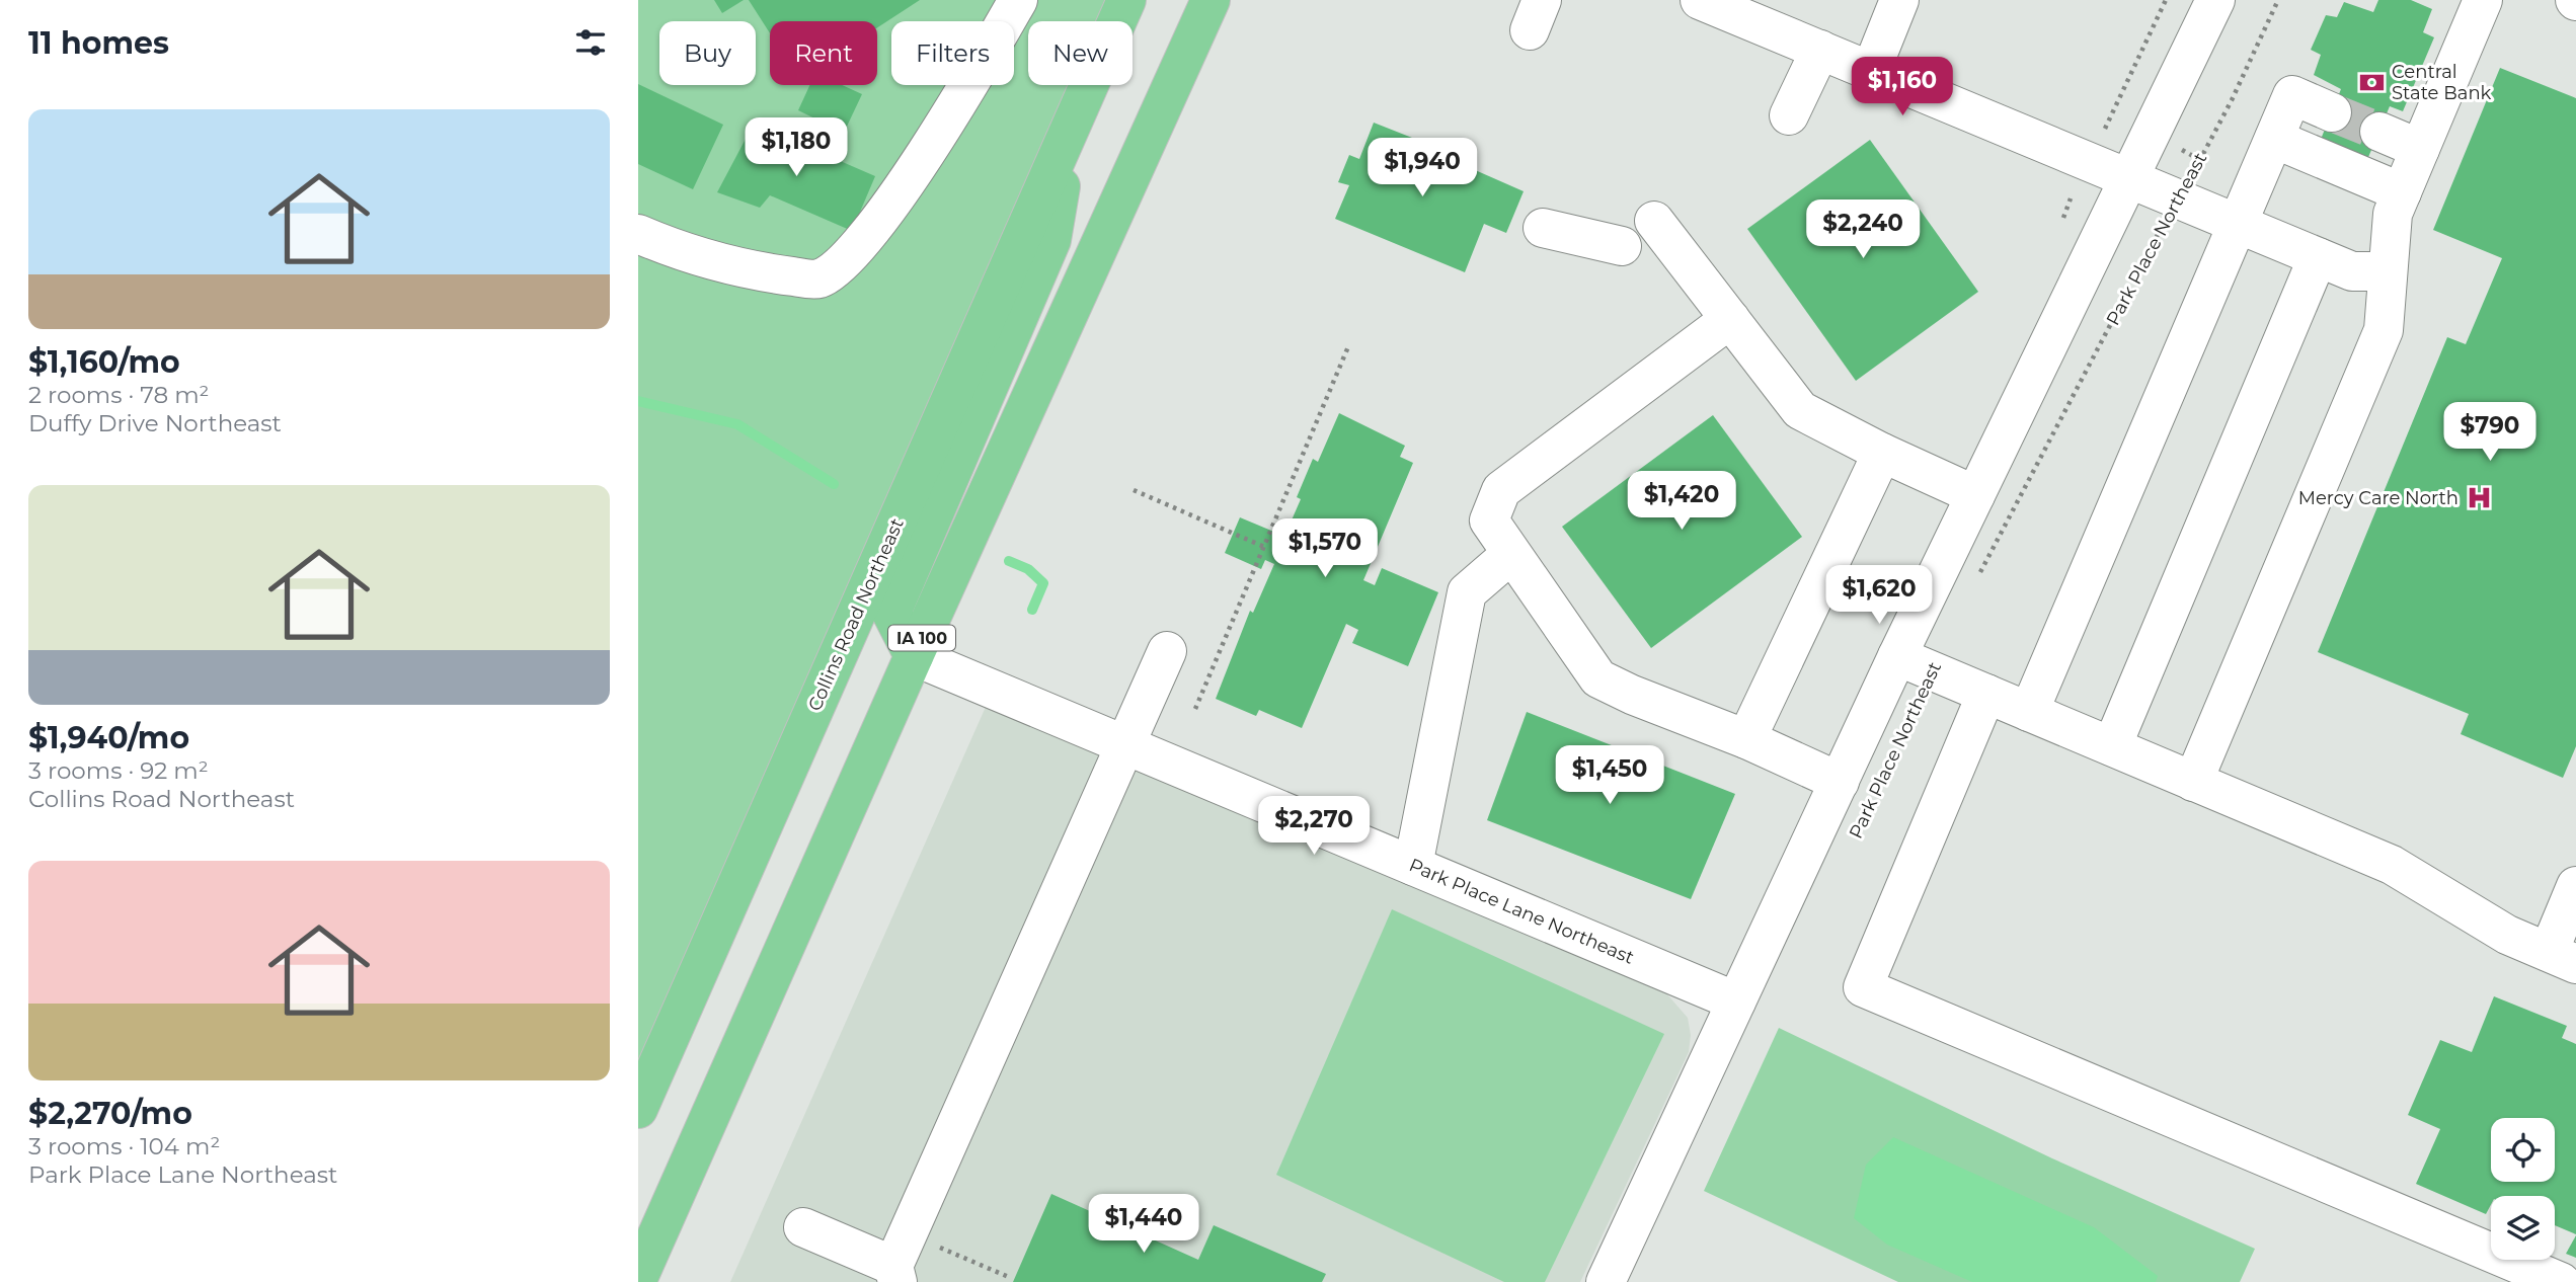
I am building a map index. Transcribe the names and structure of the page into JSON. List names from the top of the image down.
{
  "streets": {
    "highway": ["Collins Road Northeast", "IA 100"],
    "street": ["Park Place Lane Northeast"],
    "path": ["Park Place Northeast"]
  },
  "crossings": [
    ["Collins Road Northeast", "IA 100"],
    ["Collins Road Northeast", "Park Place Lane Northeast"],
    ["IA 100", "Park Place Lane Northeast"]
  ],
  "places": {
    "bank": ["Central State Bank"],
    "hospital": ["Mercy Care North"]
  },
  "page": {
    "heading": "11 homes",
    "chip": [
      "Buy",
      "Rent",
      "Filters",
      "New"
    ],
    "price": [
      "$1,160",
      "$1,180",
      "$1,940",
      "$2,240",
      "$790",
      "$1,420",
      "$1,570",
      "$1,620",
      "$1,450",
      "$2,270",
      "$1,440"
    ],
    "list": [
      {
        "name": "$1,160/mo",
        "note": "2 rooms · 78 m² · Duffy Drive Northeast"
      },
      {
        "name": "$1,940/mo",
        "note": "3 rooms · 92 m² · Collins Road Northeast"
      },
      {
        "name": "$2,270/mo",
        "note": "3 rooms · 104 m² · Park Place Lane Northeast"
      }
    ]
  }
}
